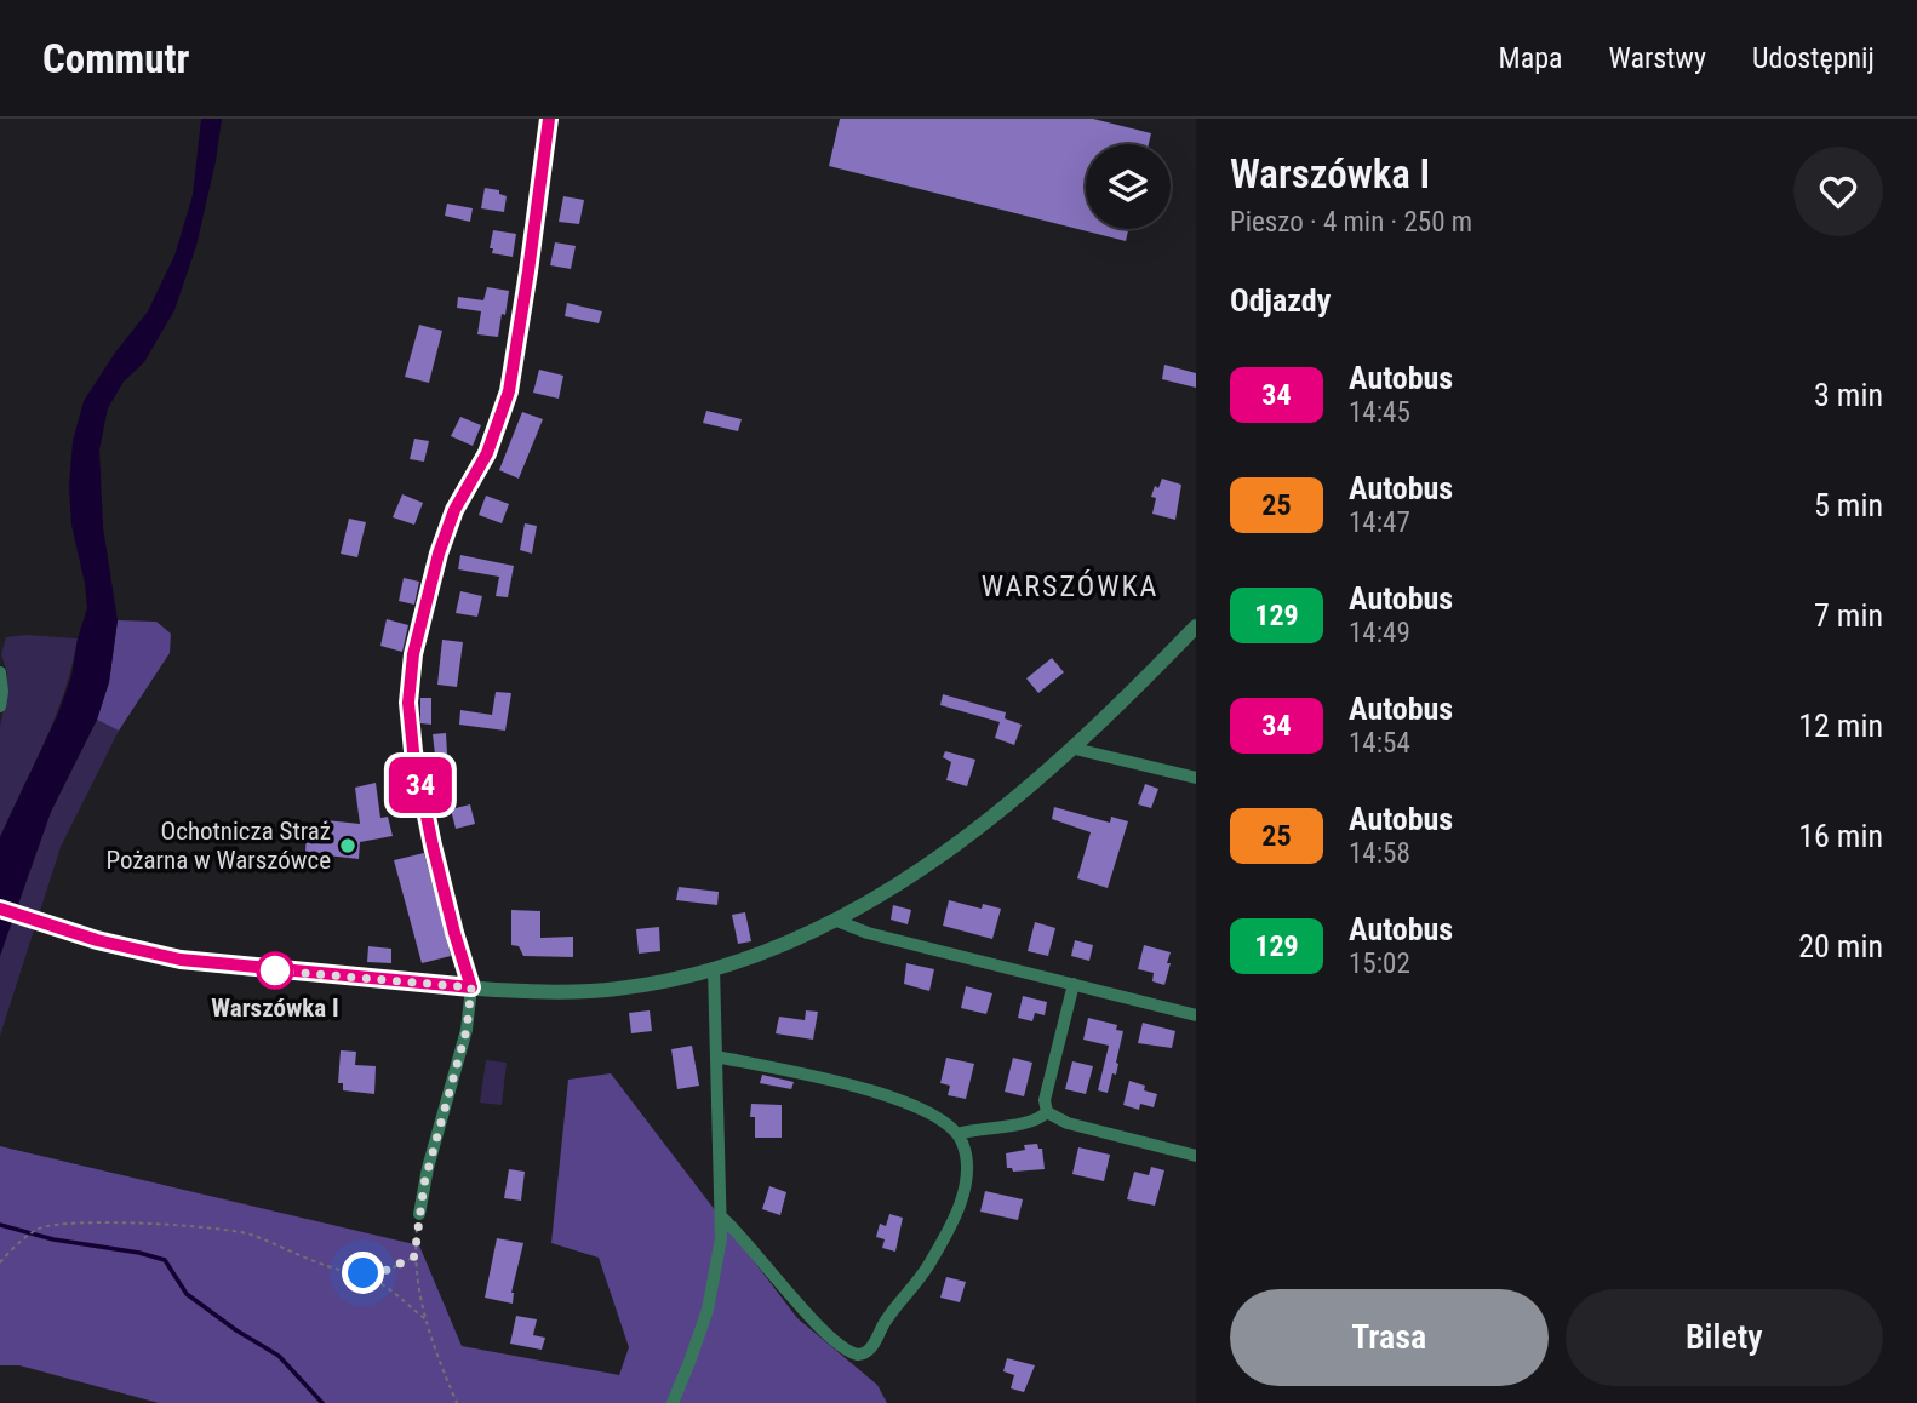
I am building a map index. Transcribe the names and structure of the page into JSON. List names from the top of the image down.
{
  "districts": ["WARSZÓWKA"],
  "places": ["Ochotnicza Straż Pożarna w Warszówce", "Warszówka I"],
  "lines": ["bus line 34"],
  "page": {
    "header": "Commutr",
    "nav": ["Mapa", "Warstwy", "Udostępnij"],
    "on_map": "34",
    "heading": [
      ["Warszówka I", "Pieszo · 4 min · 250 m"],
      "Odjazdy"
    ],
    "list": [
      {
        "mark": "34",
        "name": "Autobus",
        "note": "14:45",
        "value": "3 min"
      },
      {
        "mark": "25",
        "name": "Autobus",
        "note": "14:47",
        "value": "5 min"
      },
      {
        "mark": "129",
        "name": "Autobus",
        "note": "14:49",
        "value": "7 min"
      },
      {
        "mark": "34",
        "name": "Autobus",
        "note": "14:54",
        "value": "12 min"
      },
      {
        "mark": "25",
        "name": "Autobus",
        "note": "14:58",
        "value": "16 min"
      },
      {
        "mark": "129",
        "name": "Autobus",
        "note": "15:02",
        "value": "20 min"
      }
    ],
    "buttons": ["Trasa", "Bilety"]
  }
}
